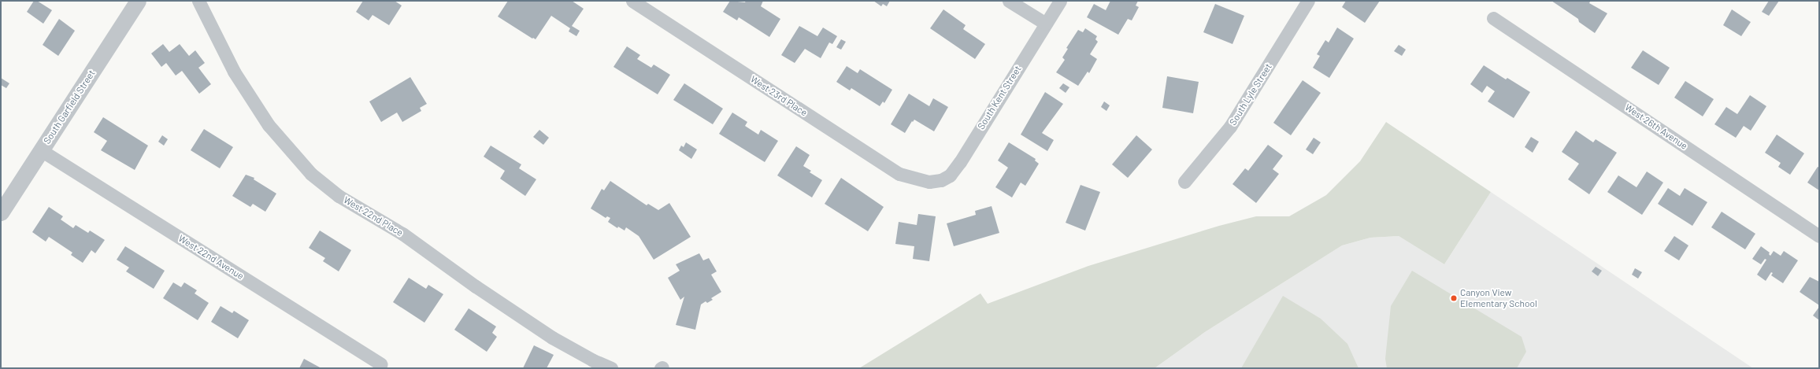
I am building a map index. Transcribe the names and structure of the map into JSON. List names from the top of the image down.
{
  "streets": {
    "street": [
      "South Lyle Street",
      "West 23rd Place",
      "South Kent Street",
      "South Garfield Street",
      "West 26th Avenue",
      "West 22nd Place",
      "West 22nd Avenue"
    ]
  },
  "crossings": [
    ["West 23rd Place", "South Kent Street"],
    ["South Garfield Street", "West 22nd Avenue"]
  ],
  "places": ["Canyon View Elementary School"]
}
